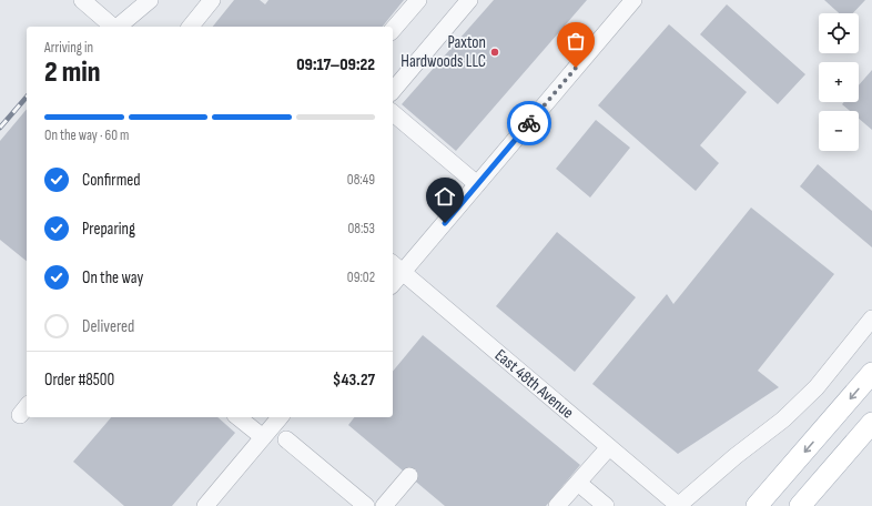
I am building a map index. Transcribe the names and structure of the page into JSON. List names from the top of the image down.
{
  "streets": {
    "street": ["East 48th Avenue"]
  },
  "places": ["Paxton Hardwoods LLC"],
  "page": {
    "map_buttons": ["+", "−"],
    "heading": ["2 min", "Arriving in", "09:17–09:22"],
    "panel": ["Order #8500", "$43.27"],
    "bar": "On the way · 60 m",
    "list": [
      ["Confirmed", "08:49"],
      ["Preparing", "08:53"],
      ["On the way", "09:02"],
      "Delivered"
    ]
  }
}
